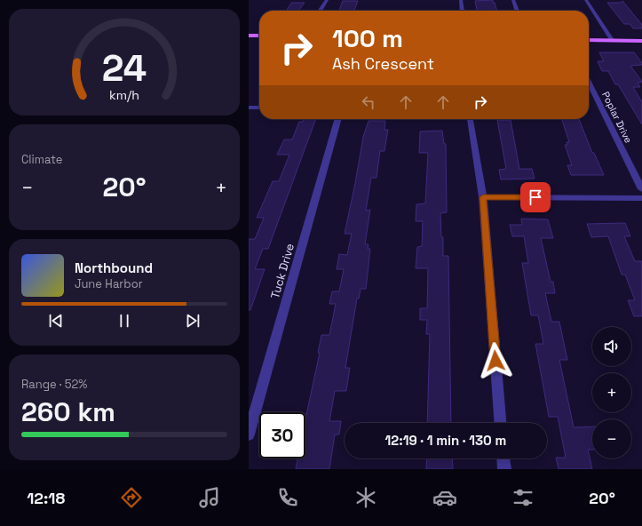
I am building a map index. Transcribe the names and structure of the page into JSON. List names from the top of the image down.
{
  "streets": {
    "street": ["Poplar Drive", "Tuck Drive"]
  },
  "page": {
    "turn": ["100 m", "Ash Crescent"],
    "tile": [
      "Climate",
      ["Range · 52%", "260 km"]
    ],
    "heat": ["−", "20°", "+"],
    "song": ["Northbound", "June Harbor"],
    "map_buttons": ["+", "−"],
    "limit": "30",
    "trip": "12:19 · 1 min · 130 m",
    "tabs": ["12:18", "20°"],
    "gauge": ["24", "km/h"]
  }
}
